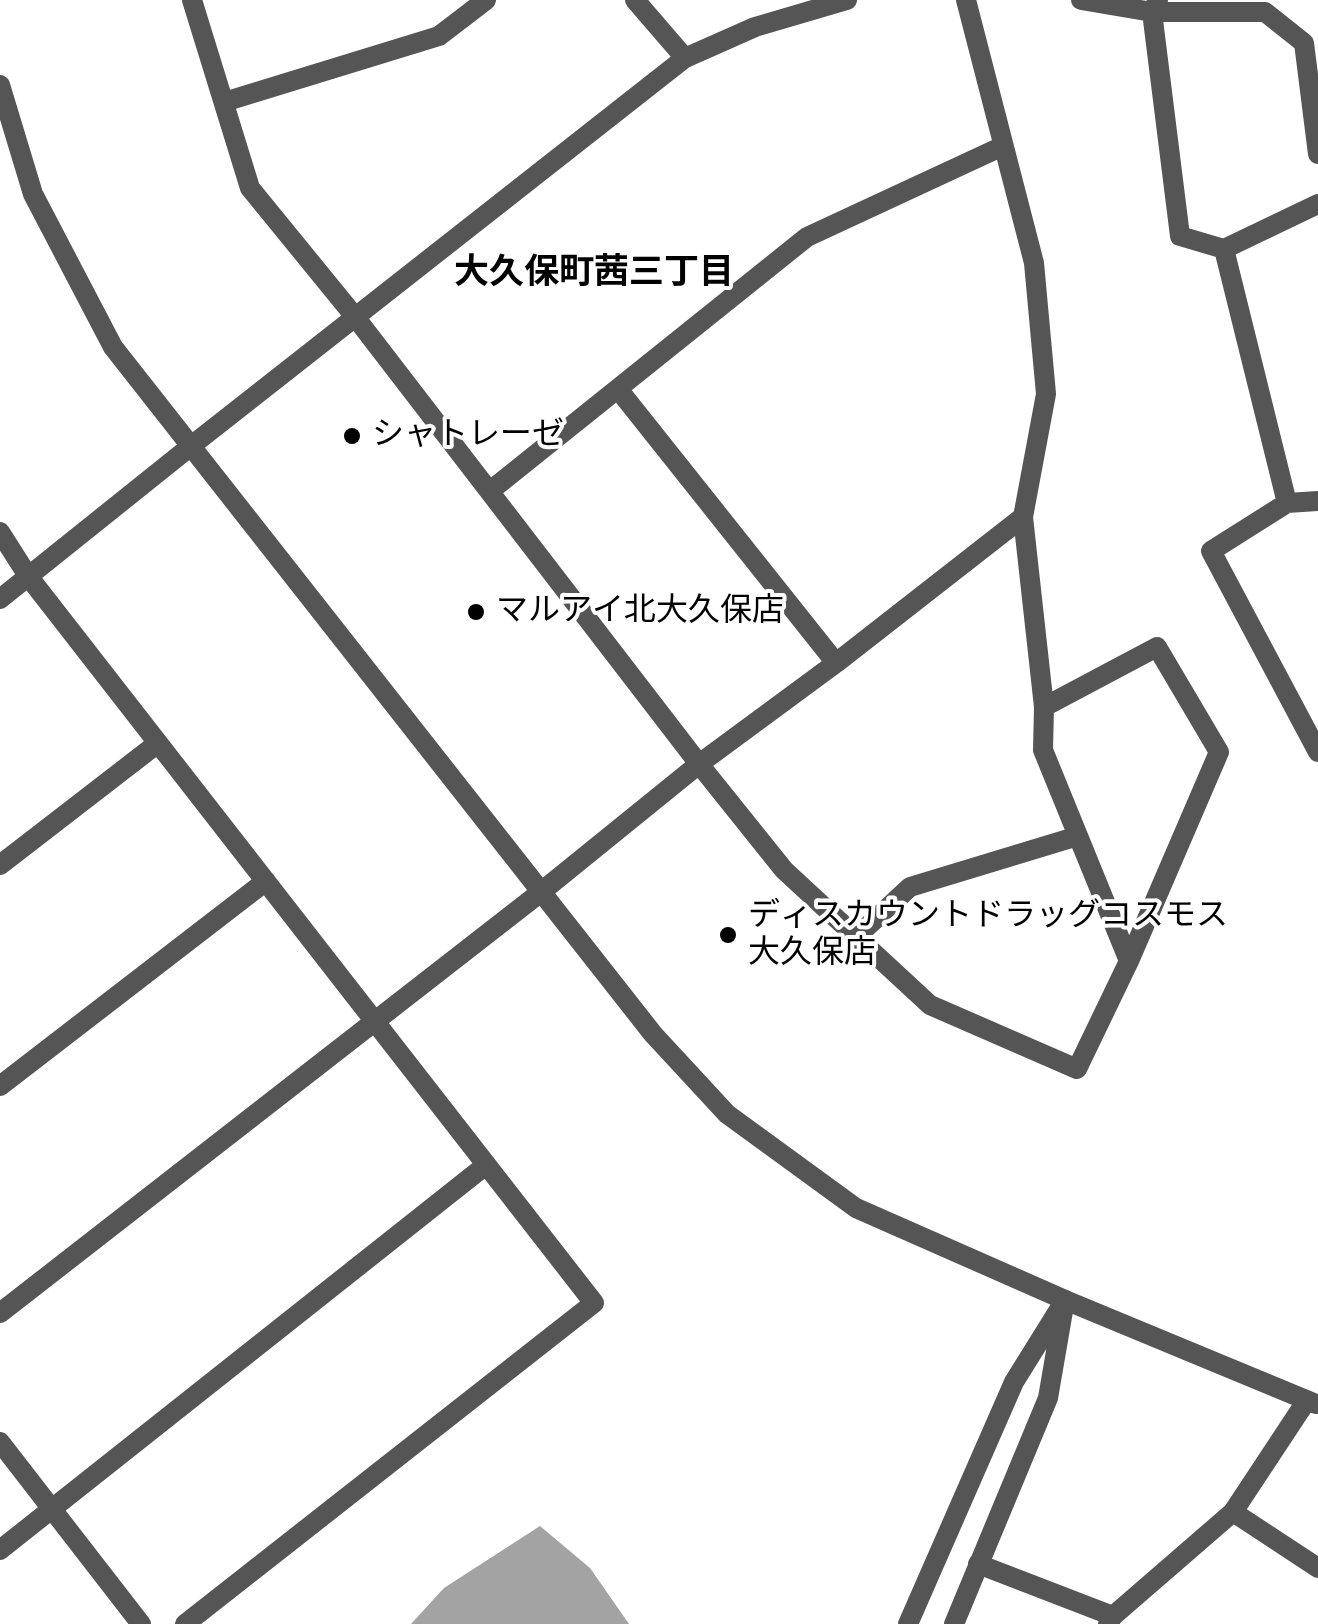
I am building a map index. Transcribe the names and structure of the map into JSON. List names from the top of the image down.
{
  "districts": ["大久保町茜三丁目"],
  "places": ["シャトレーゼ", "マルアイ北大久保店", "ディスカウントドラッグコスモス 大久保店"]
}
